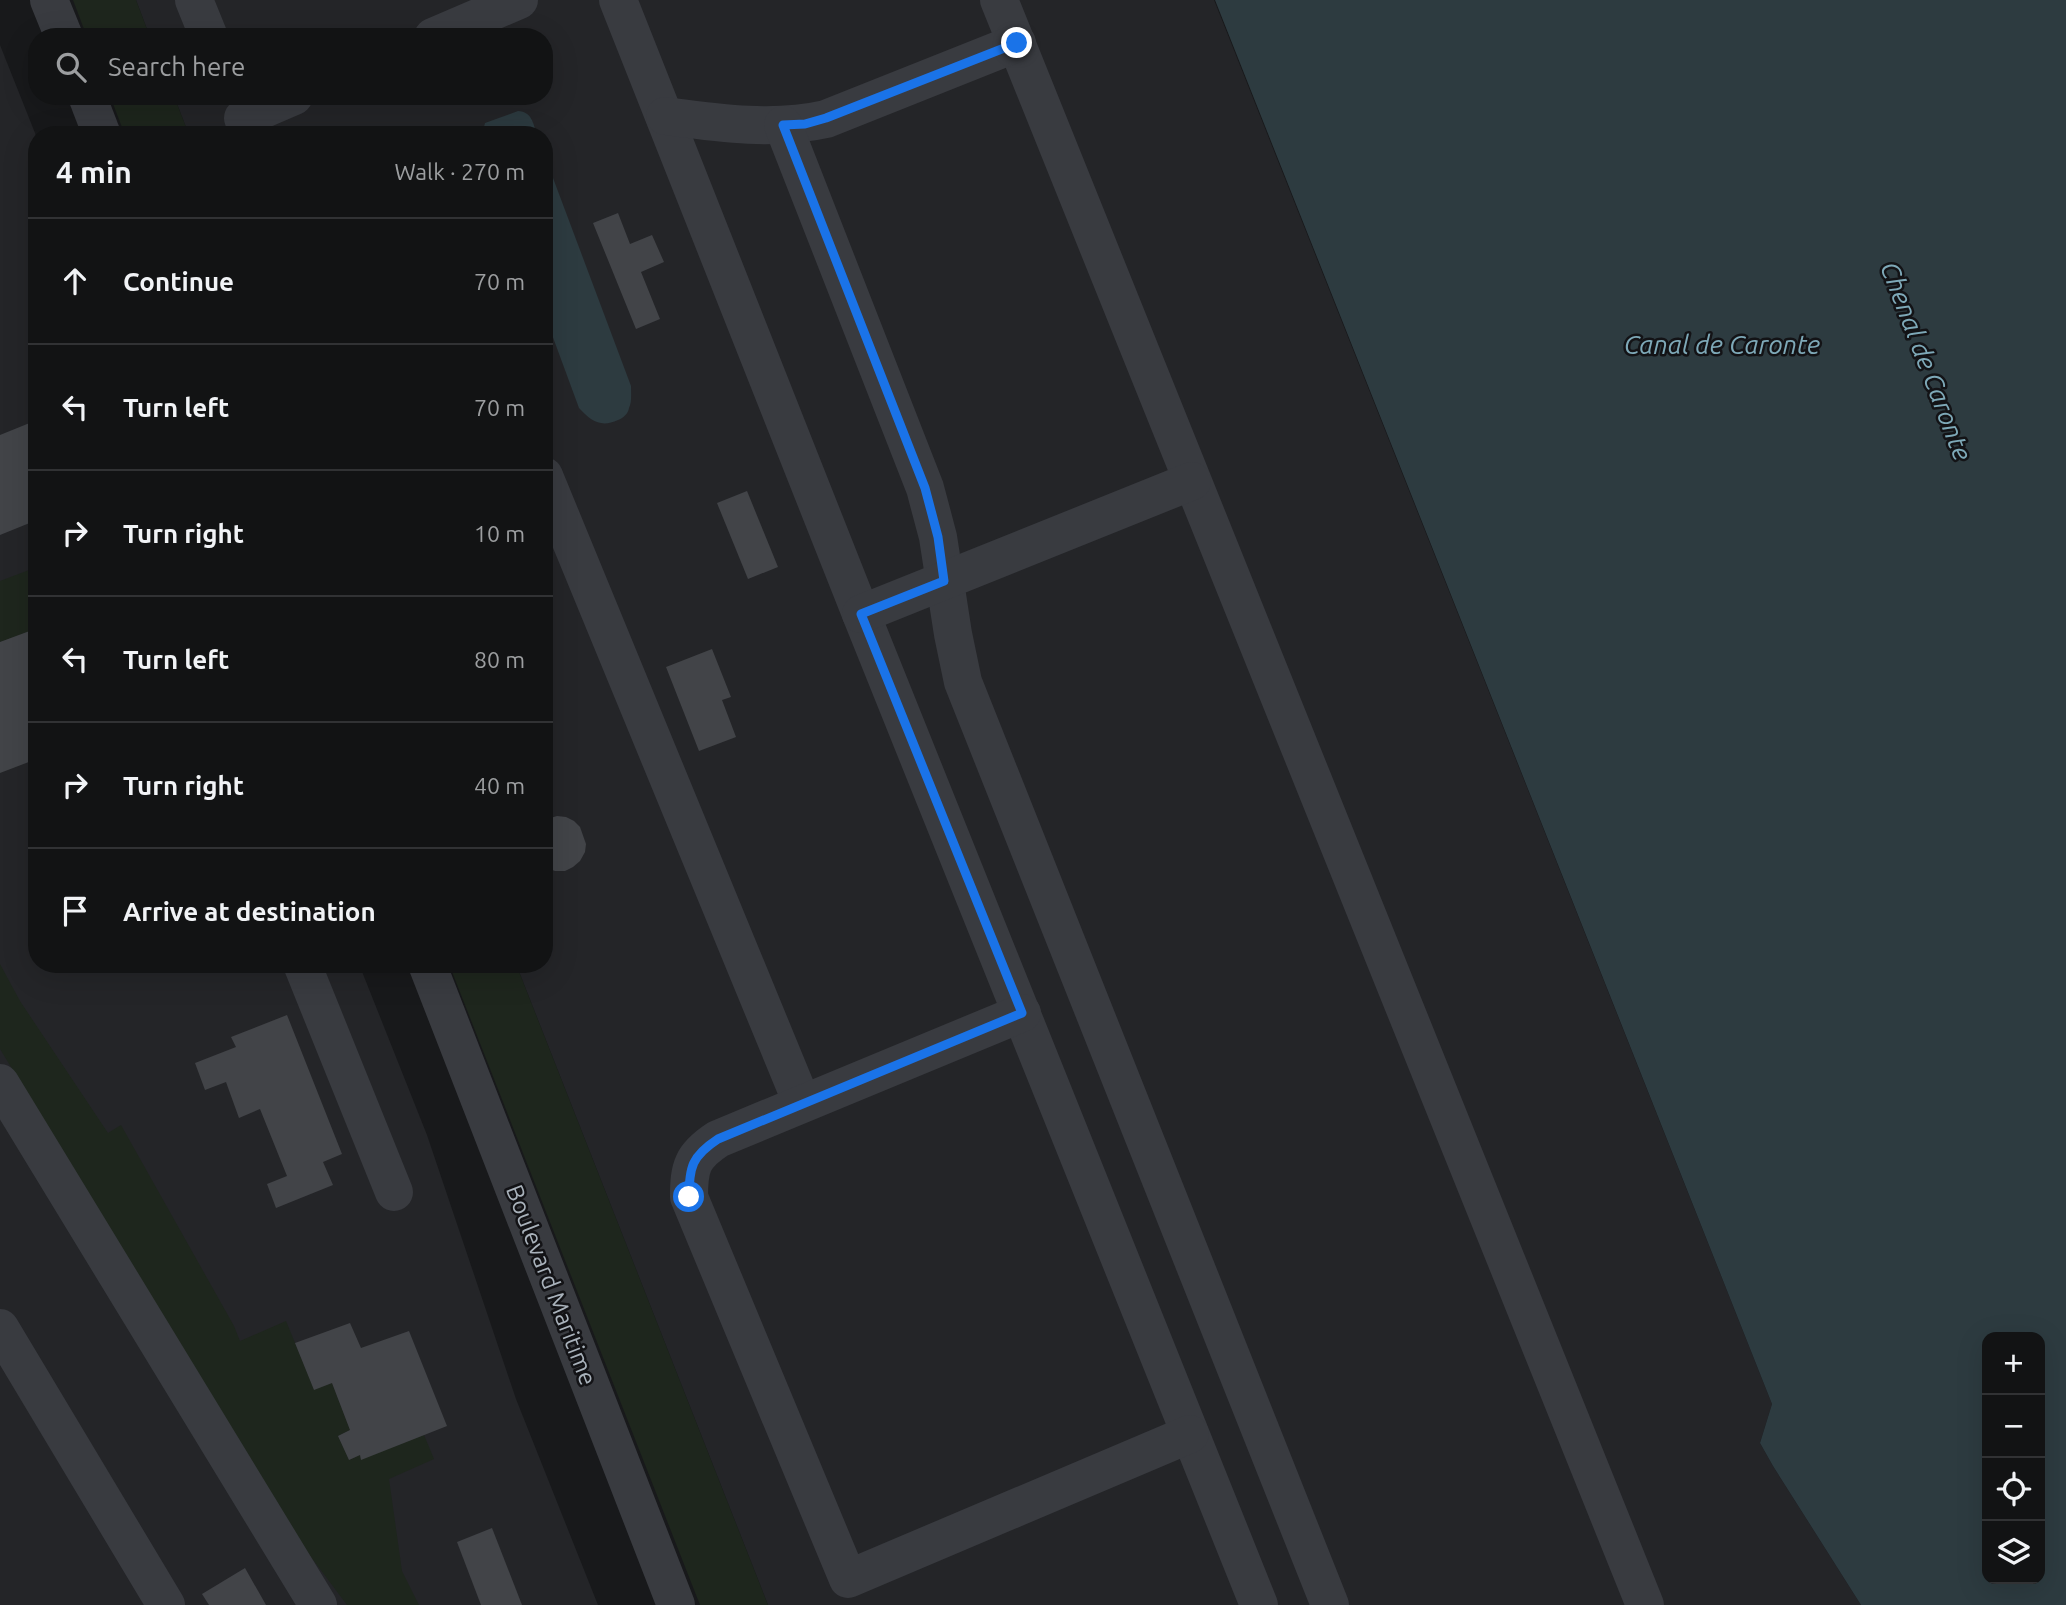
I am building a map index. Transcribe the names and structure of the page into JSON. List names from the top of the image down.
{
  "streets": {
    "street": ["Boulevard Maritime"]
  },
  "water": ["Canal de Caronte", "Chenal de Caronte"],
  "page": {
    "search": "Search here",
    "heading": ["4 min", "Walk · 270 m"],
    "list": [
      ["Continue", "70 m"],
      ["Turn left", "70 m"],
      ["Turn right", "10 m"],
      ["Turn left", "80 m"],
      ["Turn right", "40 m"],
      "Arrive at destination"
    ],
    "map_buttons": ["+", "−"]
  }
}
